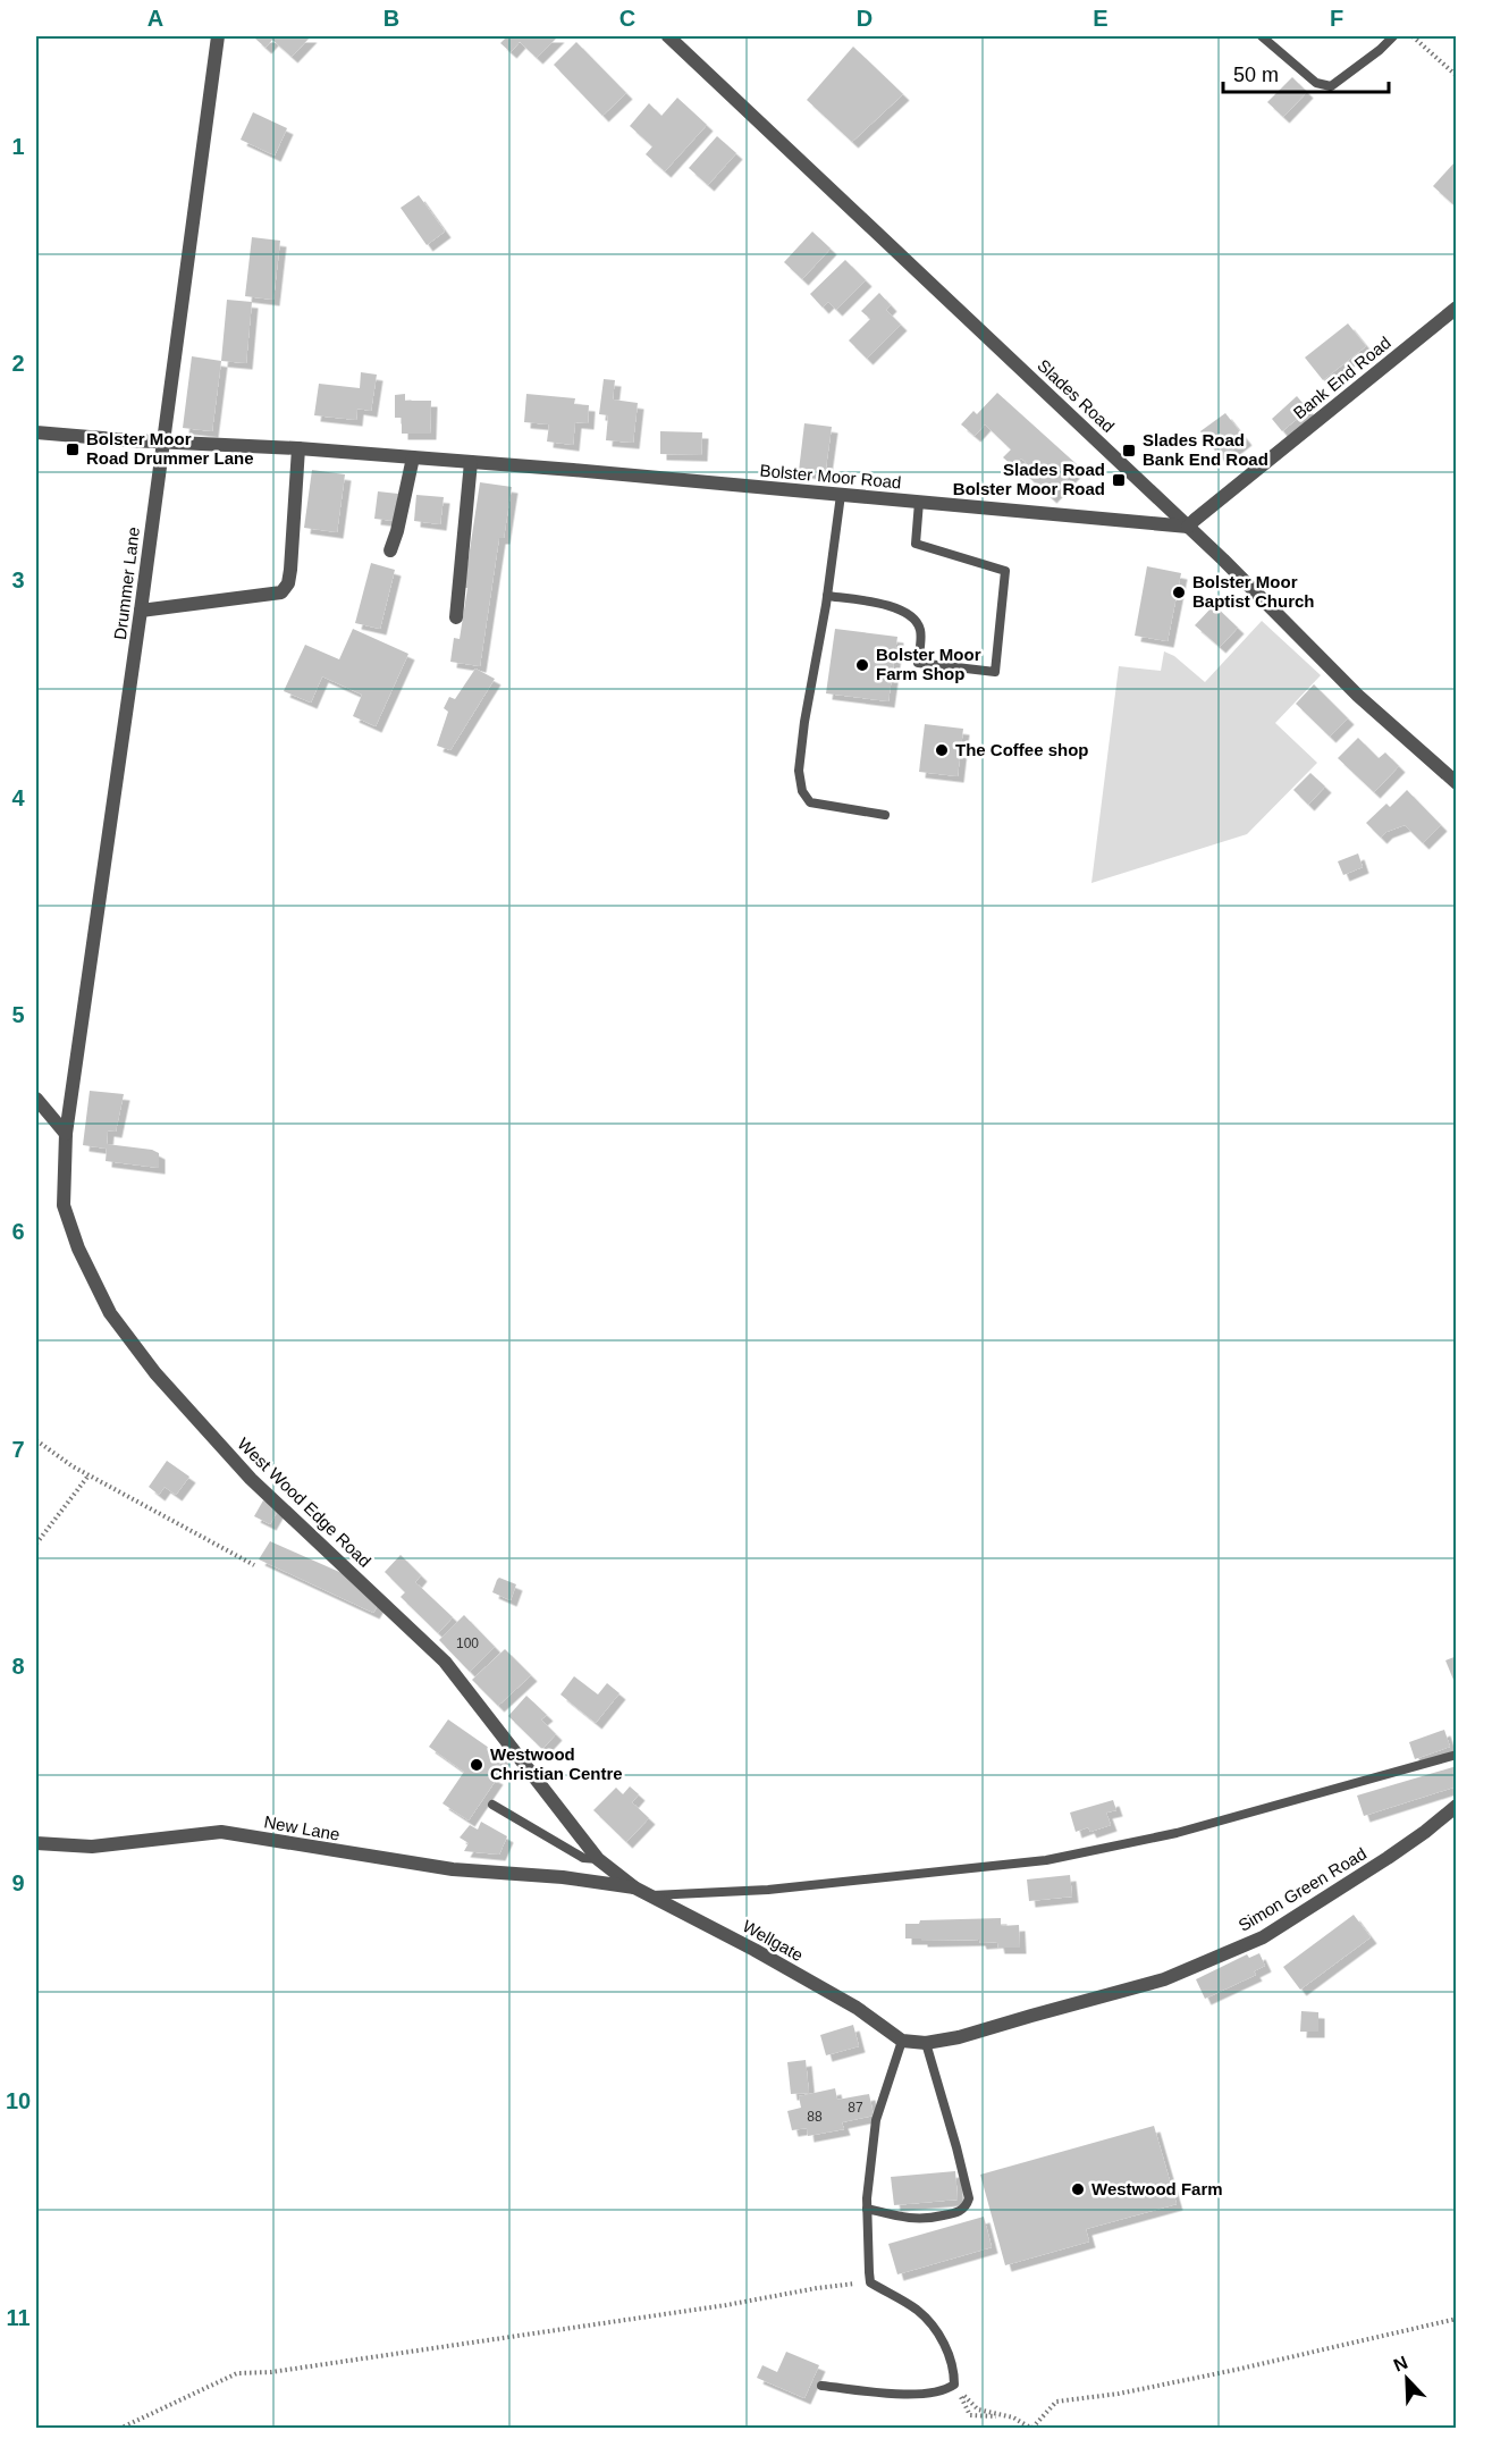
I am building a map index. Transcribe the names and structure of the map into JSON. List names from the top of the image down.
{
  "streets": {
    "street": [
      "Bank End Road",
      "Slades Road",
      "Bolster Moor Road",
      "Drummer Lane",
      "West Wood Edge Road",
      "New Lane",
      "Simon Green Road",
      "Wellgate"
    ]
  },
  "crossings": [
    ["Bank End Road", "Slades Road"],
    ["Bank End Road", "Bolster Moor Road"],
    ["Slades Road", "Bolster Moor Road"],
    ["Bolster Moor Road", "Drummer Lane"],
    ["Drummer Lane", "West Wood Edge Road"],
    ["West Wood Edge Road", "Wellgate"],
    ["New Lane", "Wellgate"]
  ],
  "places": {
    "transit": ["Bolster Moor Road Drummer Lane", "Slades Road Bank End Road", "Slades Road Bolster Moor Road"],
    "other": [
      "Bolster Moor Baptist Church",
      "Bolster Moor Farm Shop",
      "The Coffee shop",
      "Westwood Christian Centre",
      "Westwood Farm"
    ]
  },
  "house_numbers": ["100", "87", "88"],
  "scale_bar": "50 m",
  "north": "top left",
  "grid": {
    "columns": [
      "A",
      "B",
      "C",
      "D",
      "E",
      "F"
    ],
    "rows": [
      "1",
      "2",
      "3",
      "4",
      "5",
      "6",
      "7",
      "8",
      "9",
      "10",
      "11"
    ]
  }
}
